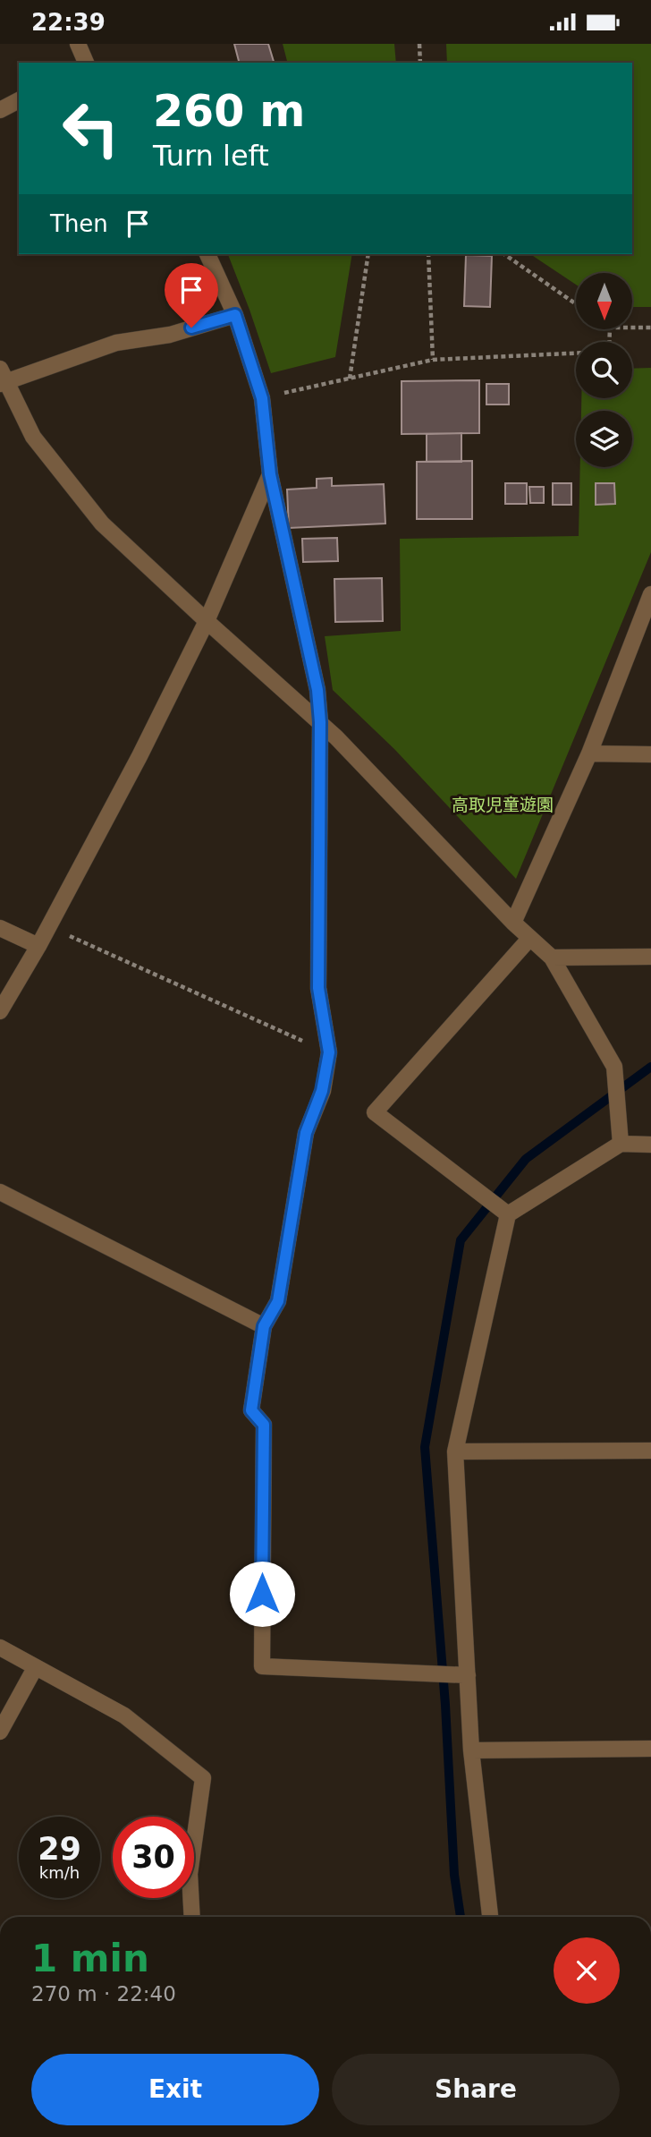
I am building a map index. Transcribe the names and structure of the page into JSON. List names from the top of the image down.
{
  "parks": ["高取児童遊園"],
  "north": "bottom",
  "page": {
    "status": "22:39",
    "turn": ["260 m", "Turn left"],
    "then": "Then",
    "speed": "29 km/h",
    "limit": "30",
    "heading": ["1 min", "270 m · 22:40"],
    "buttons": ["Exit", "Share"]
  }
}
